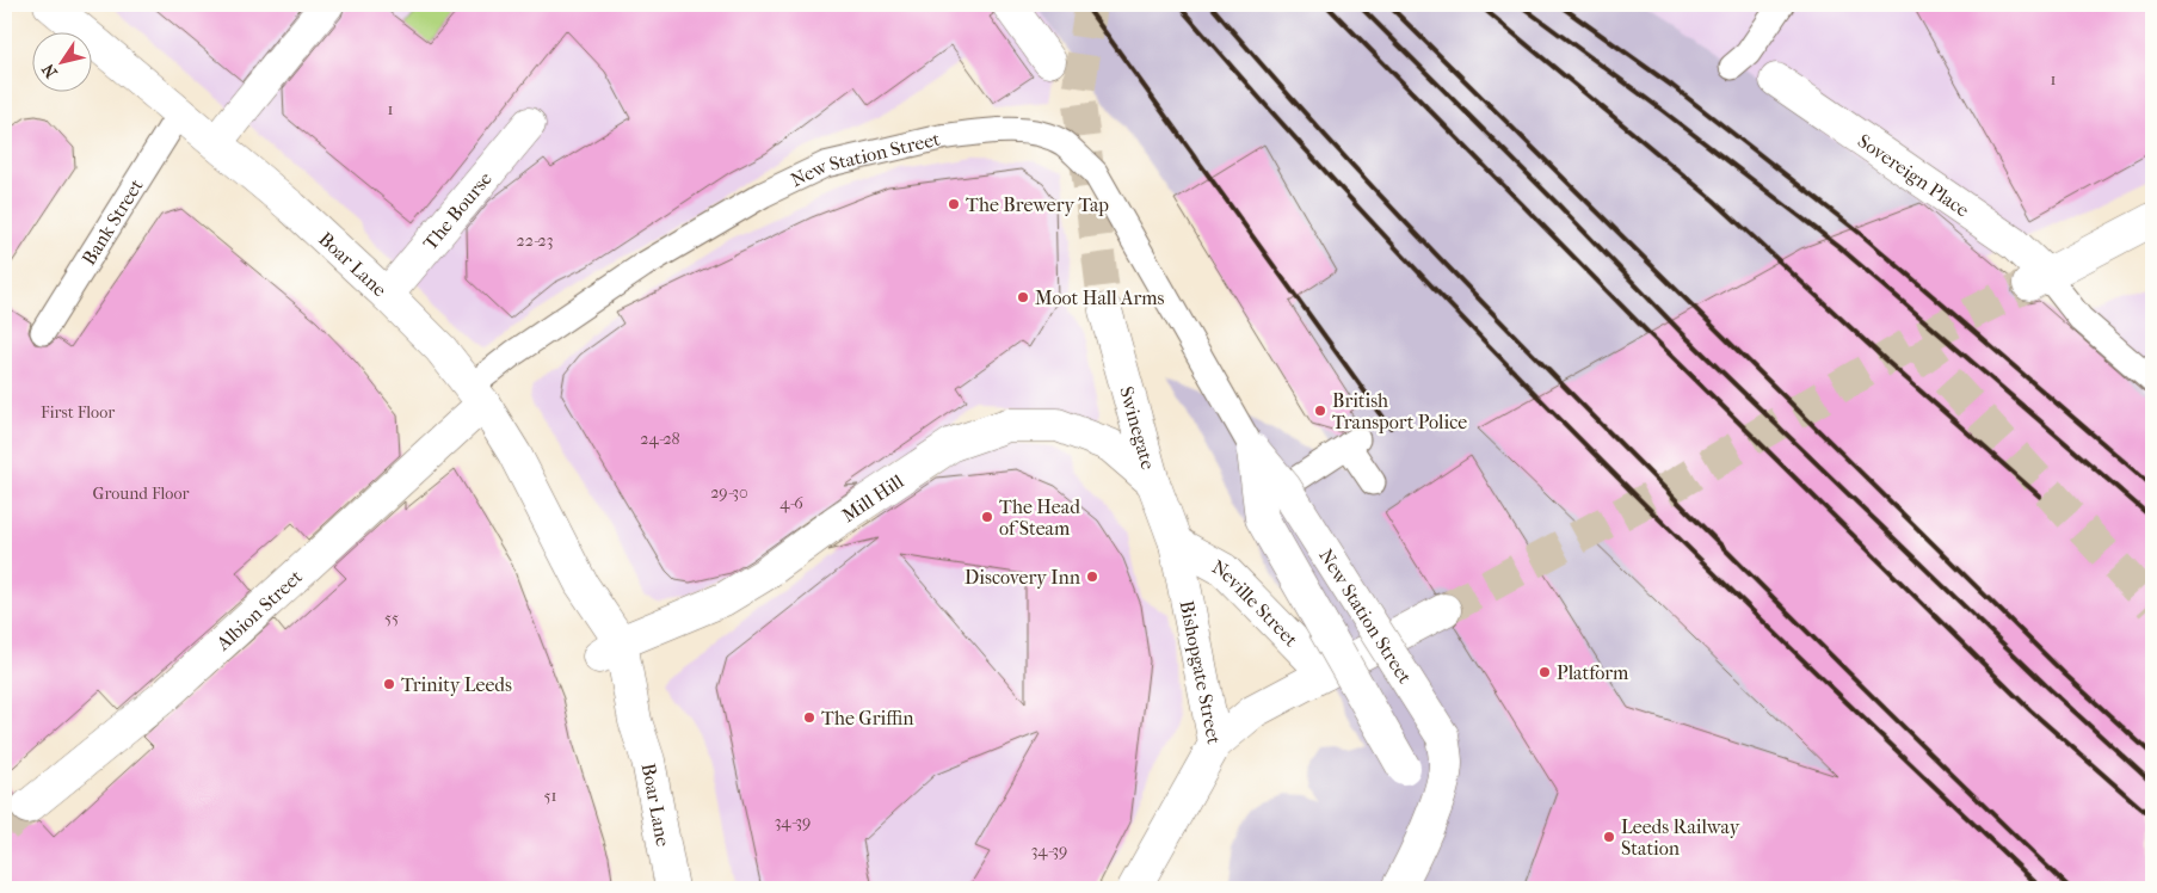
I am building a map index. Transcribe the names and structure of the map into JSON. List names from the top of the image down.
{
  "streets": {
    "street": [
      "New Station Street",
      "Sovereign Place",
      "The Bourse",
      "Boar Lane",
      "Swinegate",
      "Mill Hill",
      "Neville Street",
      "Albion Street",
      "Bishopgate Street"
    ],
    "lane": ["Bank Street"]
  },
  "crossings": [
    ["New Station Street", "Boar Lane"],
    ["New Station Street", "Albion Street"],
    ["The Bourse", "Boar Lane"],
    ["Bank Street", "Boar Lane"],
    ["Boar Lane", "Mill Hill"],
    ["Boar Lane", "Albion Street"],
    ["Swinegate", "Mill Hill"],
    ["Swinegate", "Neville Street"],
    ["Swinegate", "Bishopgate Street"],
    ["Neville Street", "Bishopgate Street"]
  ],
  "places": [
    "The Brewery Tap",
    "Moot Hall Arms",
    "British Transport Police",
    "The Head of Steam",
    "Discovery Inn",
    "Platform",
    "Trinity Leeds",
    "The Griffin",
    "Leeds Railway Station"
  ],
  "house_numbers": [
    "1",
    "1",
    "22-23",
    "First Floor",
    "24-28",
    "29-30",
    "Ground Floor",
    "4-6",
    "55",
    "51",
    "34-39",
    "34-39"
  ],
  "north": "bottom left"
}
